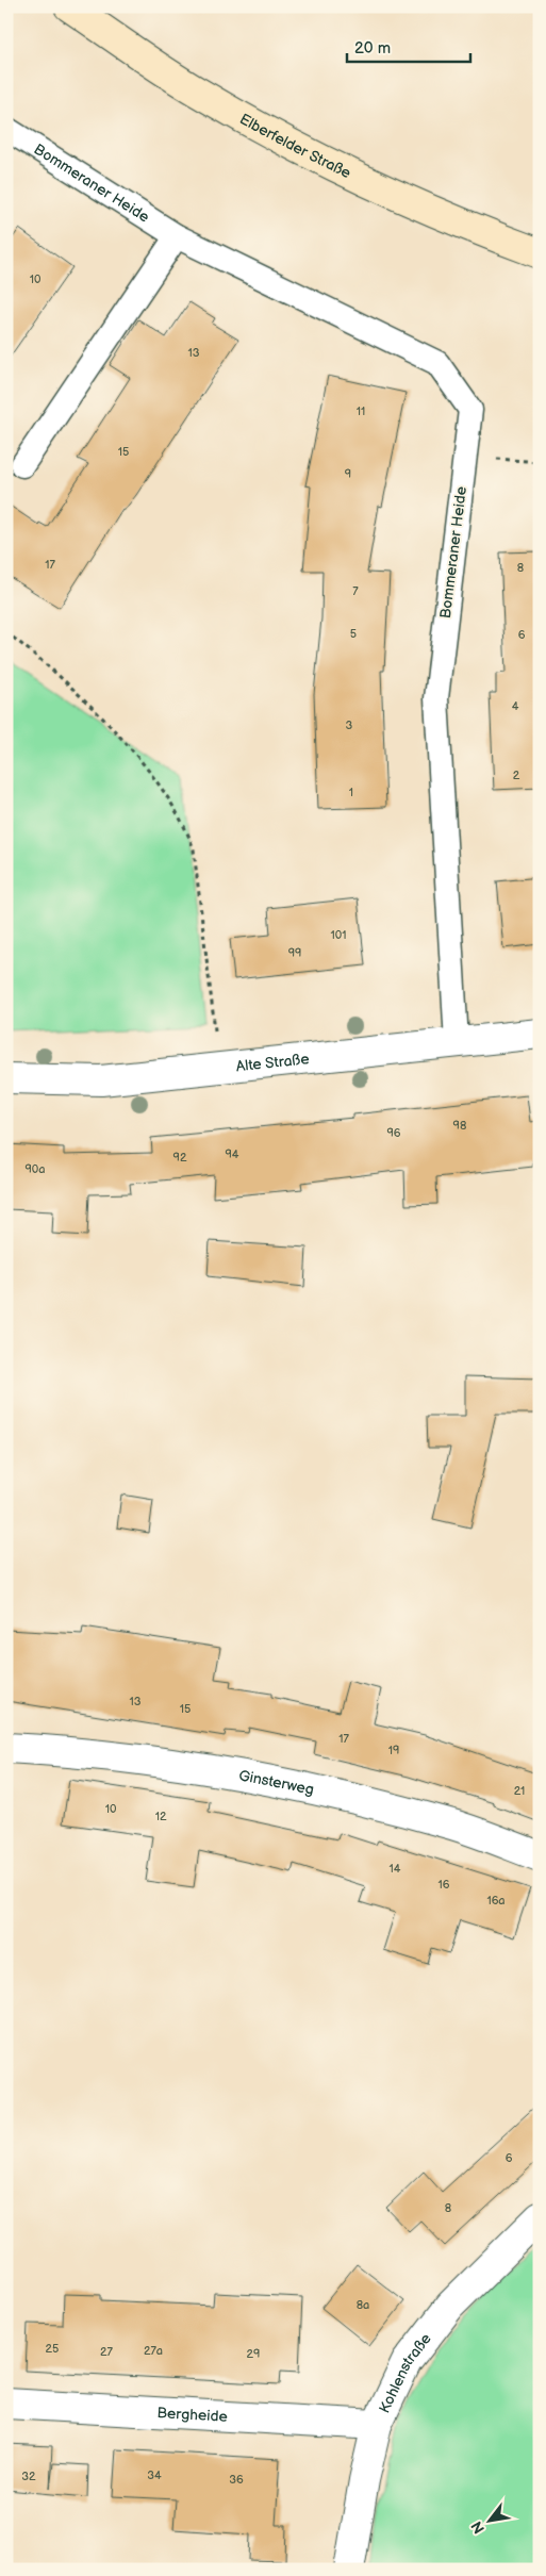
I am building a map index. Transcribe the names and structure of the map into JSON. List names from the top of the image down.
{
  "streets": {
    "main road": ["Elberfelder Straße"],
    "street": [
      "Alte Straße",
      "Ginsterweg",
      "Kohlenstraße",
      "Bergheide"
    ],
    "lane": ["Bommeraner Heide"]
  },
  "crossings": [
    ["Bommeraner Heide", "Alte Straße"],
    ["Kohlenstraße", "Bergheide"]
  ],
  "house_numbers": [
    "10",
    "13",
    "11",
    "15",
    "9",
    "17",
    "8",
    "7",
    "5",
    "6",
    "4",
    "3",
    "2",
    "1",
    "101",
    "99",
    "98",
    "96",
    "94",
    "92",
    "90a",
    "13",
    "15",
    "17",
    "19",
    "21",
    "10",
    "12",
    "14",
    "16",
    "16a",
    "6",
    "8",
    "8a",
    "25",
    "27a",
    "27",
    "29",
    "34",
    "32",
    "36"
  ],
  "scale_bar": "20 m",
  "north": "bottom left"
}
